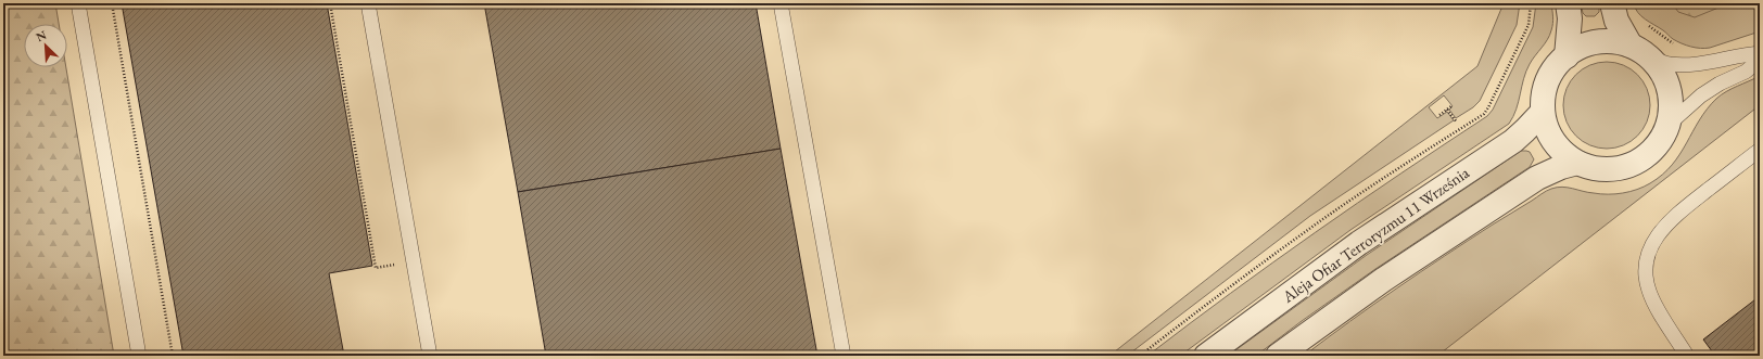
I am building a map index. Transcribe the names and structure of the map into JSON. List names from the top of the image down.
{
  "streets": {
    "street": ["Aleja Ofiar Terroryzmu 11 Września"]
  },
  "north": "top left"
}
